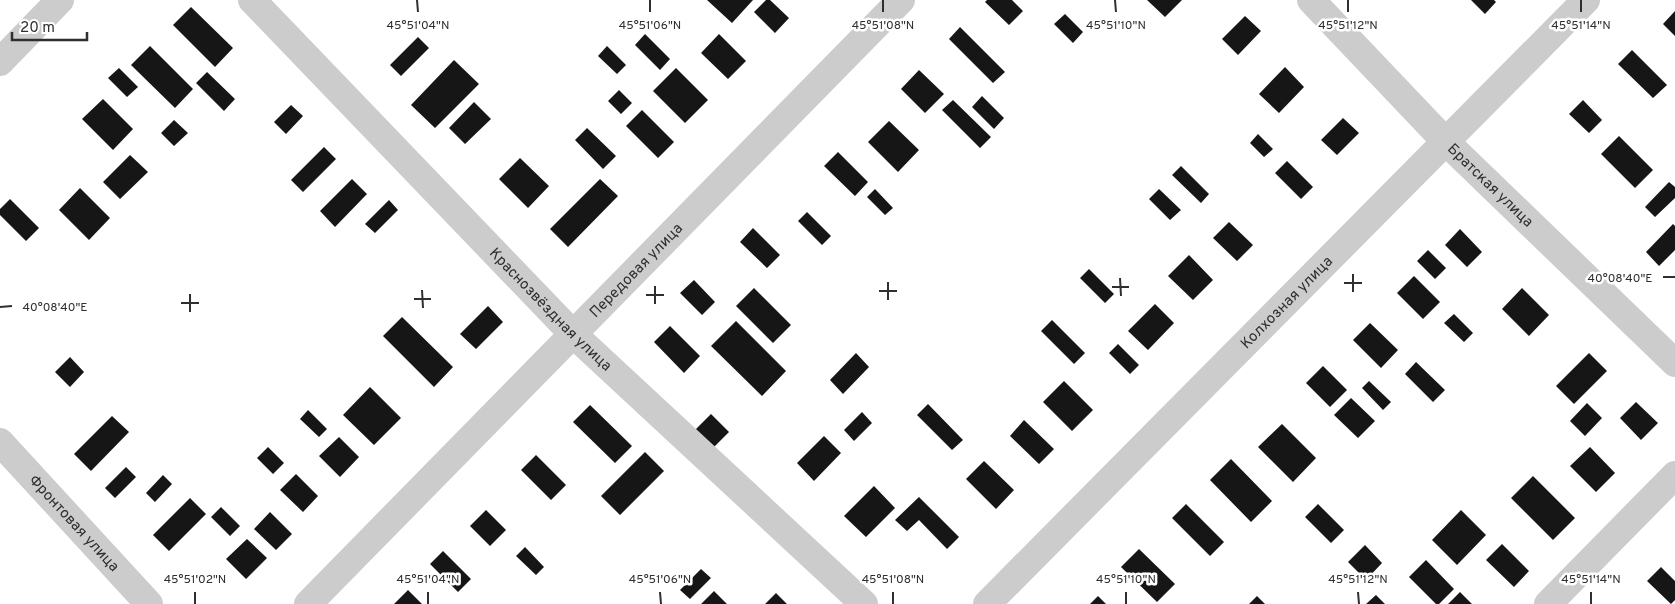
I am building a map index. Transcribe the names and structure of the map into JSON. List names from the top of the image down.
{
  "streets": {
    "street": [
      "Братская улица",
      "Передовая улица",
      "Колхозная улица",
      "Краснозвёздная улица",
      "Фронтовая улица"
    ]
  },
  "crossings": [
    ["Братская улица", "Колхозная улица"],
    ["Передовая улица", "Краснозвёздная улица"]
  ],
  "scale_bar": "20 m",
  "coordinates": [
    "45°51'04\"N",
    "45°51'06\"N",
    "45°51'08\"N",
    "45°51'10\"N",
    "45°51'12\"N",
    "45°51'14\"N",
    "40°08'40\"E",
    "45°51'02\"N"
  ]
}
